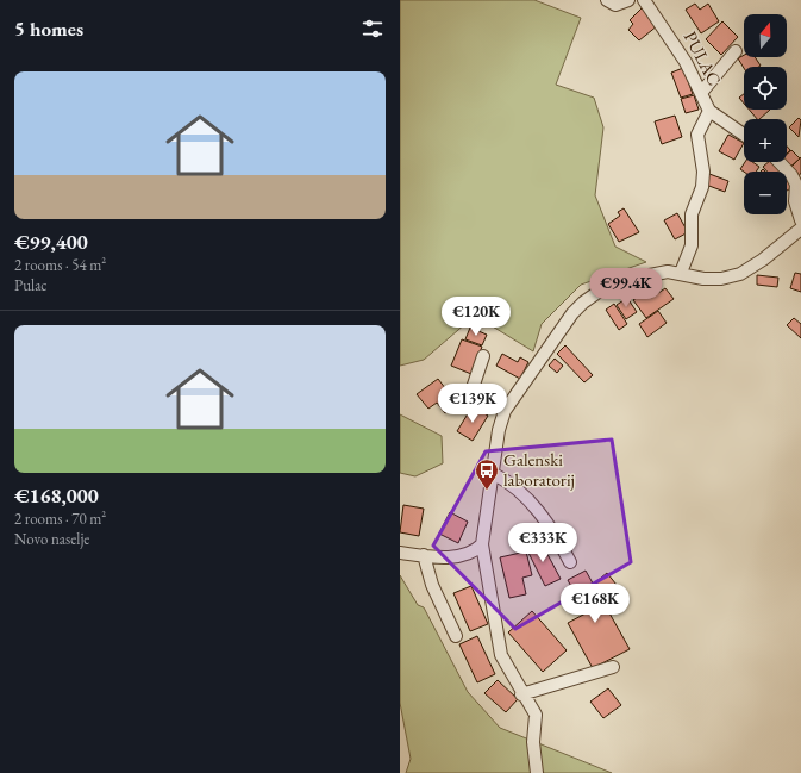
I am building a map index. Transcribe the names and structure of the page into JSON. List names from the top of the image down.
{
  "streets": {
    "street": ["PULAC"]
  },
  "places": {
    "bus stop": ["Galenski laboratorij"]
  },
  "north": "top",
  "page": {
    "heading": "5 homes",
    "map_buttons": ["+", "−"],
    "list": [
      {
        "name": "€99,400",
        "note": "2 rooms · 54 m² · Pulac"
      },
      {
        "name": "€168,000",
        "note": "2 rooms · 70 m² · Novo naselje"
      }
    ],
    "price": [
      "€99.4K",
      "€120K",
      "€139K",
      "€333K",
      "€168K"
    ]
  }
}
